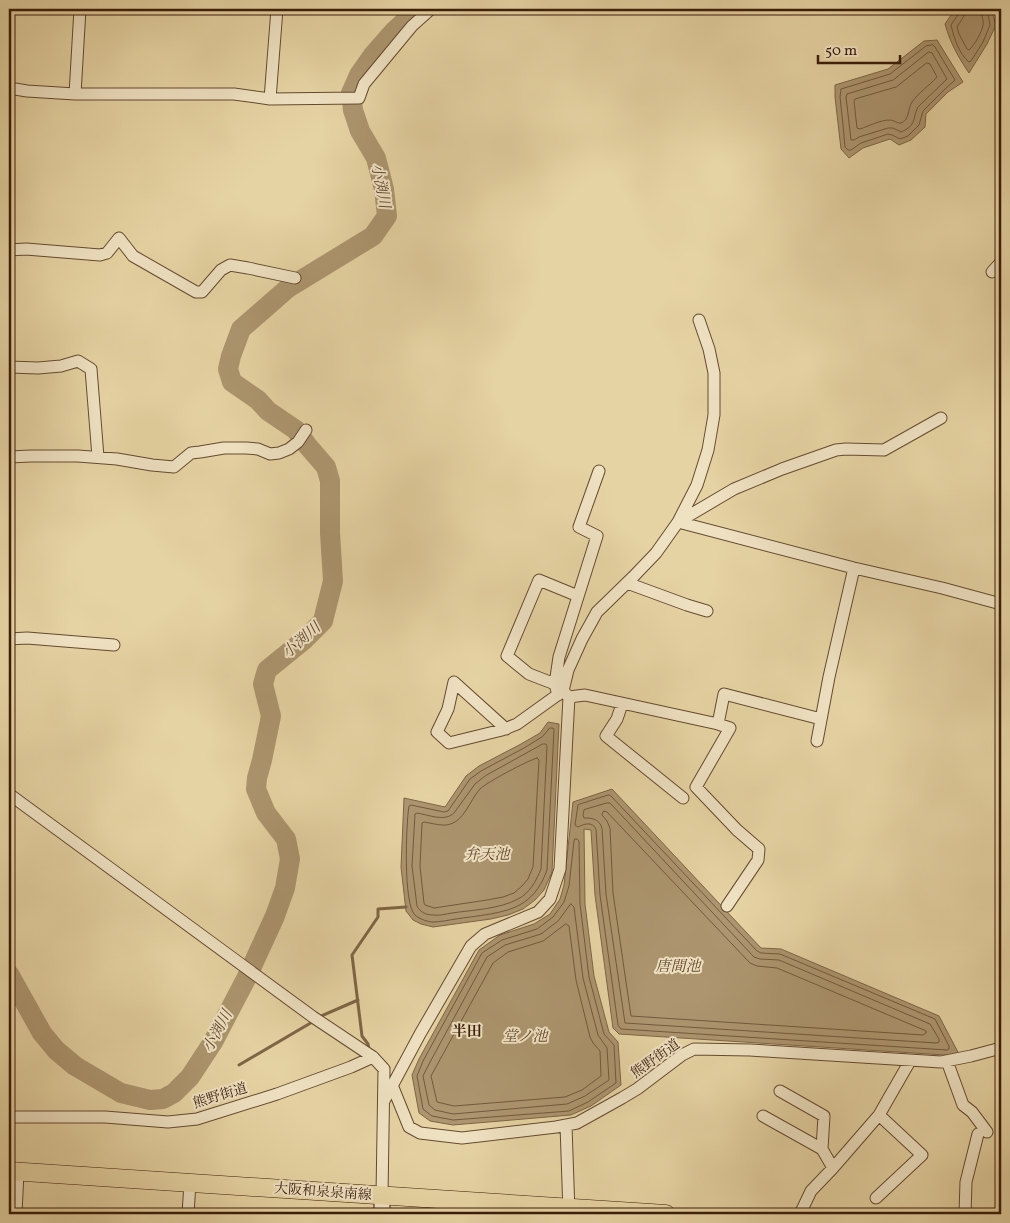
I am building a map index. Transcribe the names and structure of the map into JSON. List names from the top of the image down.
{
  "streets": {
    "main road": ["大阪和泉泉南線"],
    "street": ["熊野街道"]
  },
  "districts": ["半田"],
  "water": [
    "小渕川",
    "弁天池",
    "唐間池",
    "堂ノ池"
  ],
  "scale_bar": "50 m"
}
